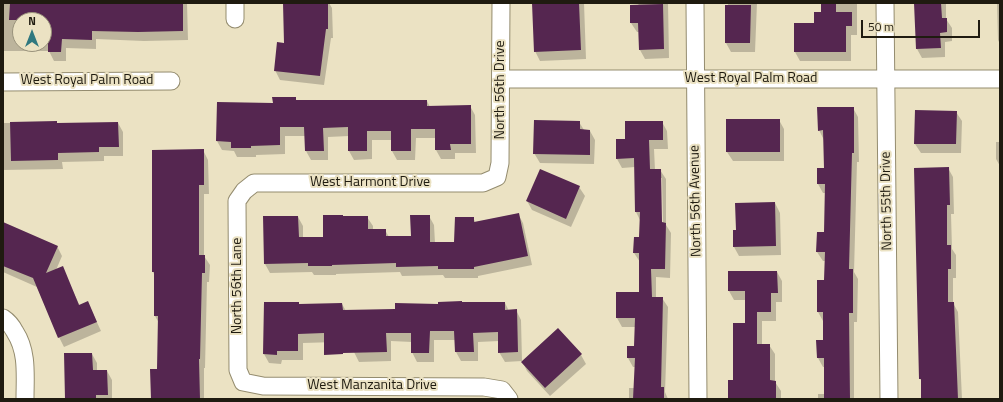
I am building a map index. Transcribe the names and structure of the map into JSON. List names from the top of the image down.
{
  "streets": {
    "street": [
      "West Royal Palm Road",
      "North 56th Drive",
      "West Harmont Drive",
      "North 56th Avenue",
      "North 55th Drive",
      "North 56th Lane",
      "West Manzanita Drive"
    ]
  },
  "crossings": [
    ["West Royal Palm Road", "North 56th Drive"],
    ["West Royal Palm Road", "North 56th Avenue"],
    ["West Royal Palm Road", "North 55th Drive"],
    ["North 56th Drive", "West Harmont Drive"],
    ["West Harmont Drive", "North 56th Lane"],
    ["North 56th Lane", "West Manzanita Drive"]
  ],
  "scale_bar": "50 m",
  "north": "top"
}
